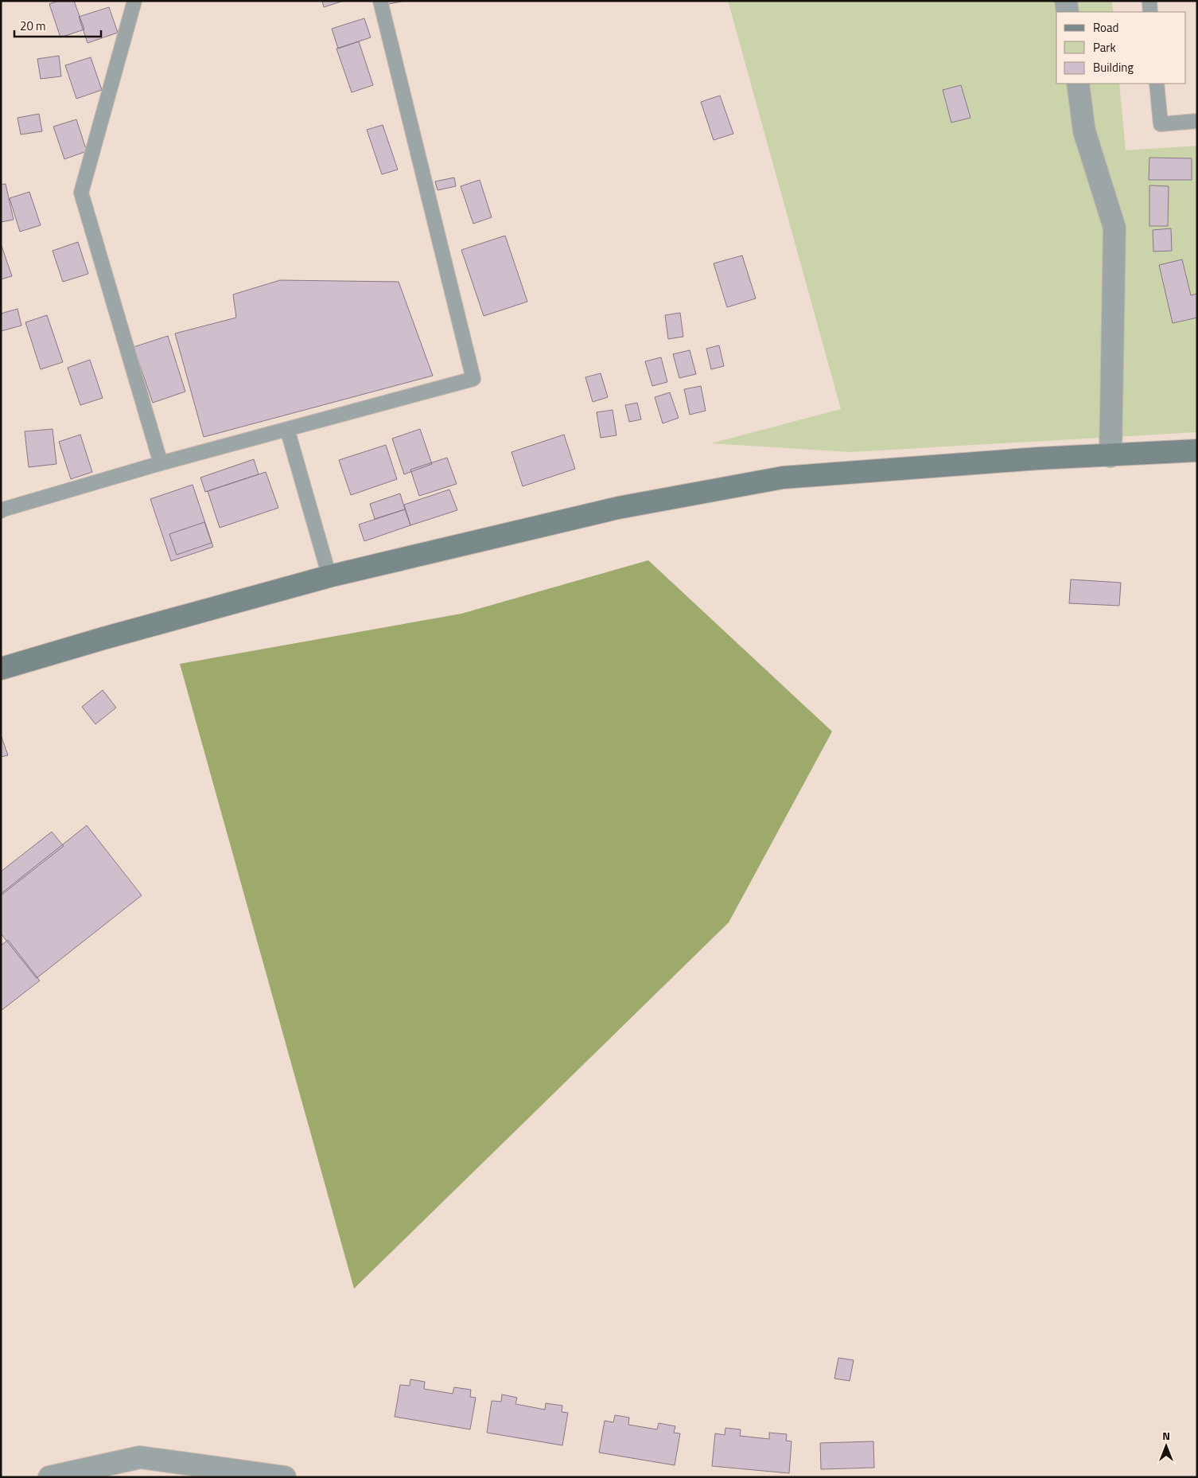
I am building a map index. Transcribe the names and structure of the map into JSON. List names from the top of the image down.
{
  "legend": ["Road", "Park", "Building"],
  "scale_bar": "20 m",
  "north": "top"
}
